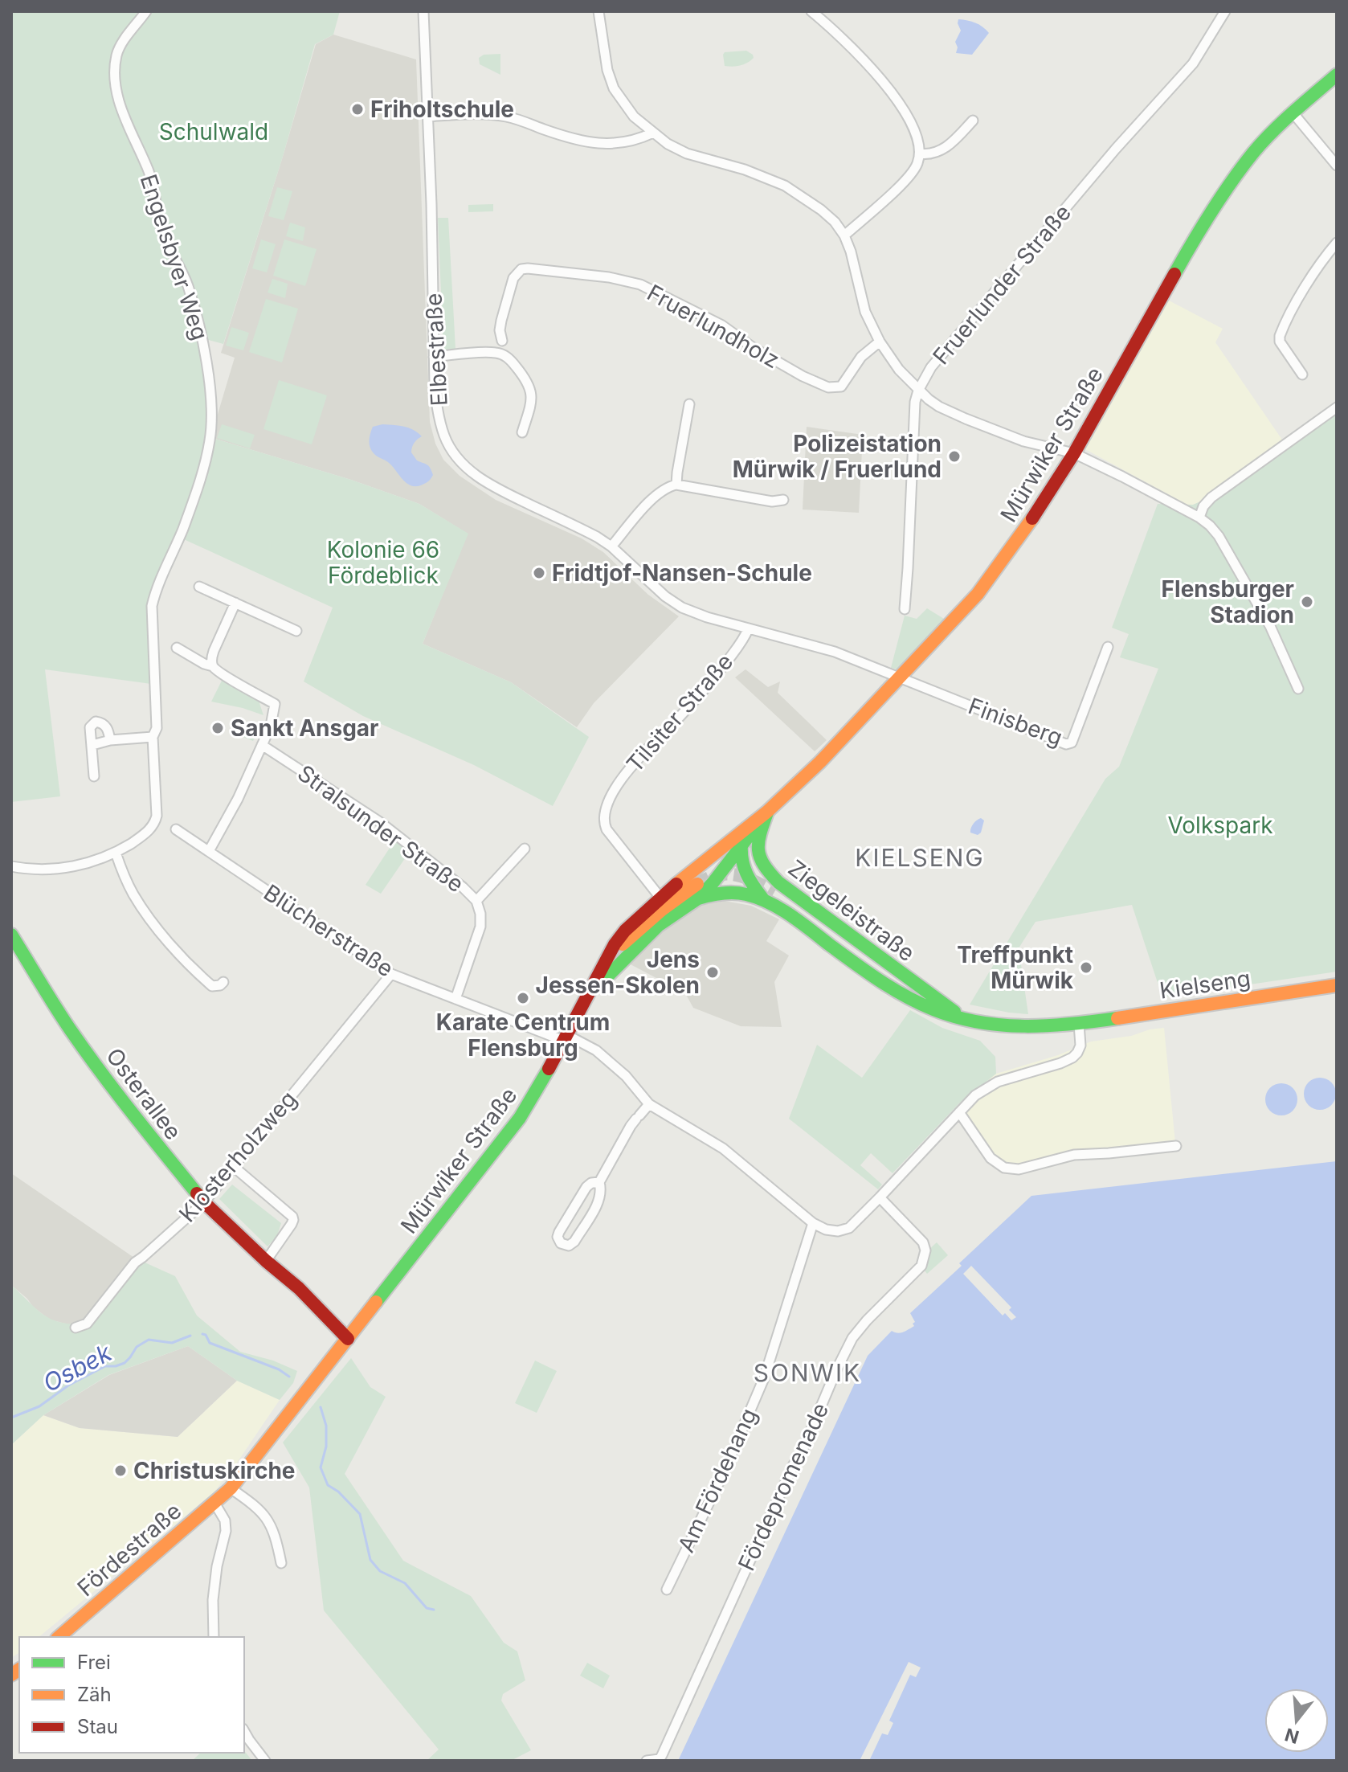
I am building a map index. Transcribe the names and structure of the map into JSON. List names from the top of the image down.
{
  "streets": {
    "main road": [
      "Mürwiker Straße",
      "Ziegeleistraße",
      "Kielseng",
      "Osterallee",
      "Fördestraße"
    ],
    "street": [
      "Engelsbyer Weg",
      "Fruerlunder Straße",
      "Fruerlundholz",
      "Elbestraße",
      "Tilsiter Straße",
      "Finisberg",
      "Stralsunder Straße",
      "Blücherstraße",
      "Klosterholzweg",
      "Am Fördehang",
      "Fördepromenade"
    ]
  },
  "crossings": [
    ["Elbestraße", "Tilsiter Straße"],
    ["Mürwiker Straße", "Tilsiter Straße"],
    ["Mürwiker Straße", "Finisberg"],
    ["Mürwiker Straße", "Ziegeleistraße"],
    ["Mürwiker Straße", "Blücherstraße"],
    ["Mürwiker Straße", "Osterallee"],
    ["Mürwiker Straße", "Fördestraße"],
    ["Stralsunder Straße", "Blücherstraße"],
    ["Ziegeleistraße", "Kielseng"],
    ["Blücherstraße", "Klosterholzweg"],
    ["Blücherstraße", "Am Fördehang"],
    ["Osterallee", "Klosterholzweg"],
    ["Osterallee", "Fördestraße"]
  ],
  "districts": ["KIELSENG", "SONWIK"],
  "water": ["Osbek"],
  "parks": ["Schulwald", "Kolonie 66 Fördeblick", "Volkspark"],
  "places": [
    "Friholtschule",
    "Polizeistation Mürwik / Fruerlund",
    "Fridtjof-Nansen-Schule",
    "Flensburger Stadion",
    "Sankt Ansgar",
    "Treffpunkt Mürwik",
    "Jens Jessen-Skolen",
    "Karate Centrum Flensburg",
    "Christuskirche"
  ],
  "legend": ["Frei", "Zäh", "Stau"],
  "north": "bottom"
}
